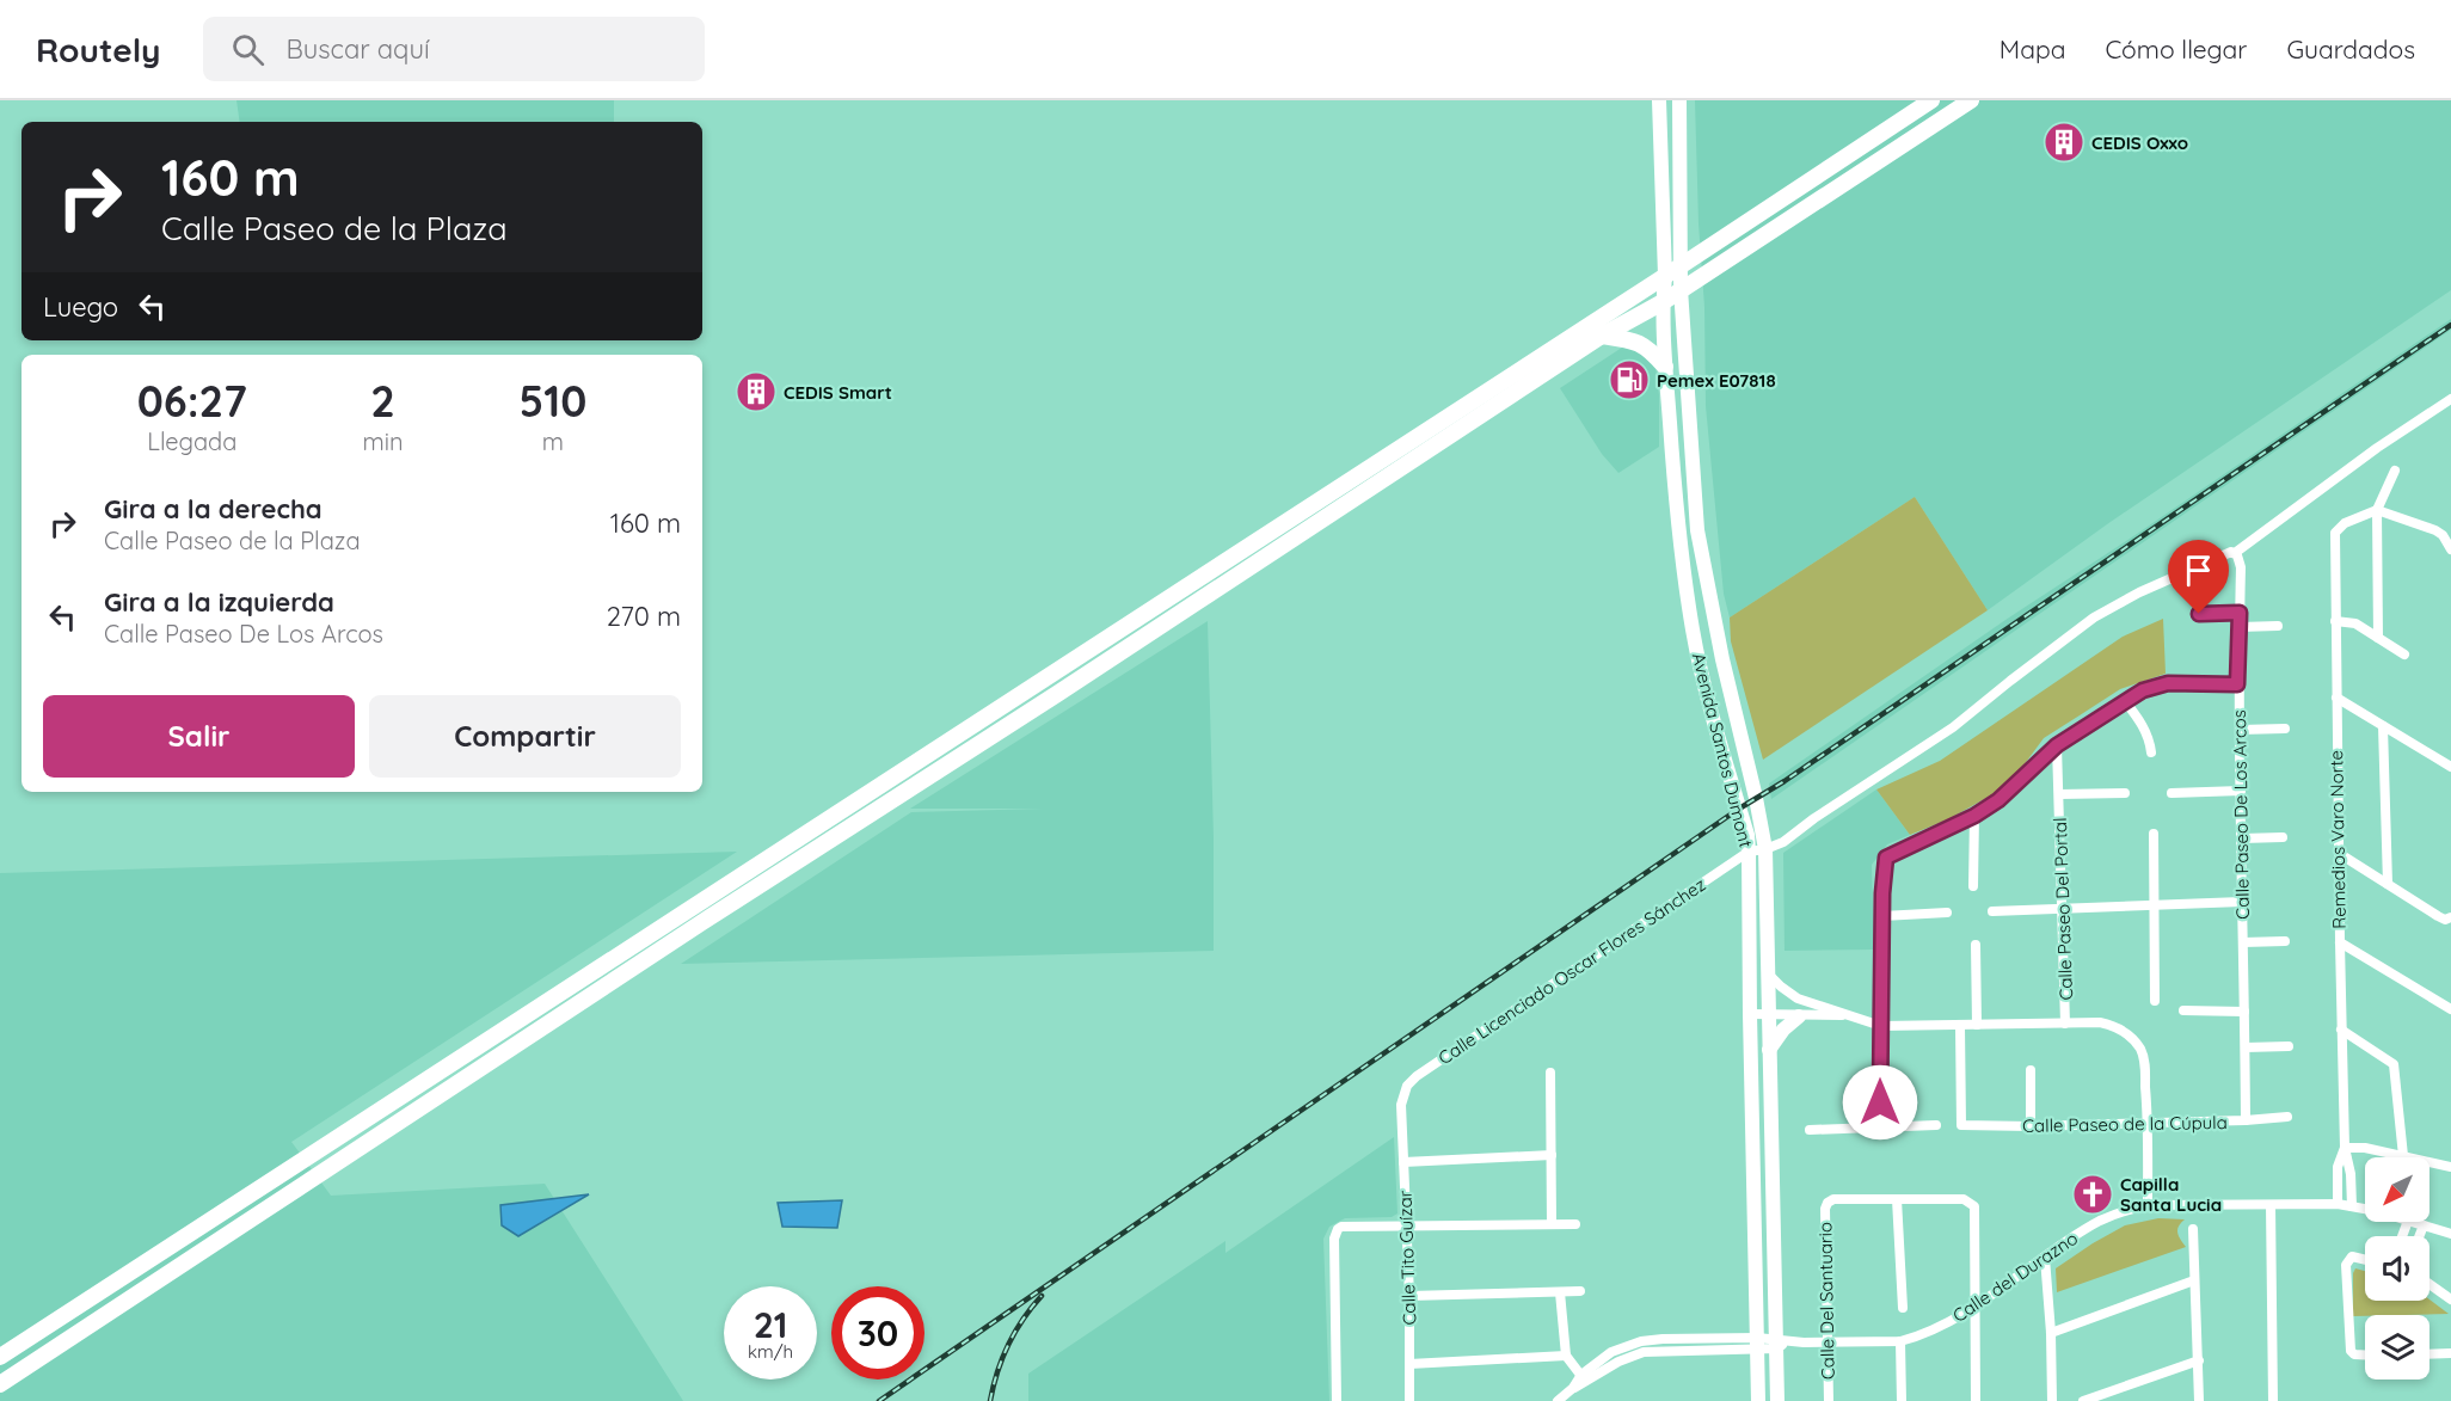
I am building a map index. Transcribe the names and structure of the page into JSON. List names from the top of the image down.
{
  "streets": {
    "main road": ["Avenida Santos Dumont"],
    "street": [
      "Calle Paseo De Los Arcos",
      "Remedios Varo Norte",
      "Calle Paseo Del Portal",
      "Calle Licenciado Oscar Flores Sánchez",
      "Calle Paseo de la Cúpula",
      "Calle Tito Guízar",
      "Calle del Durazno",
      "Calle Del Santuario"
    ]
  },
  "crossings": [
    ["Avenida Santos Dumont", "Calle Licenciado Oscar Flores Sánchez"],
    ["Avenida Santos Dumont", "Calle del Durazno"],
    ["Calle Paseo De Los Arcos", "Calle Paseo de la Cúpula"],
    ["Remedios Varo Norte", "Calle del Durazno"],
    ["Calle Licenciado Oscar Flores Sánchez", "Calle Tito Guízar"],
    ["Calle del Durazno", "Calle Del Santuario"]
  ],
  "places": {
    "building": ["CEDIS Oxxo", "CEDIS Smart"],
    "fuel station": ["Pemex E07818"],
    "church": ["Capilla Santa Lucia"]
  },
  "north": "bottom left",
  "page": {
    "header": "Routely",
    "search": "Buscar aquí",
    "nav": ["Mapa", "Cómo llegar", "Guardados"],
    "turn": ["160 m", "Calle Paseo de la Plaza"],
    "then": "Luego",
    "eta": [
      "06:27",
      "Llegada",
      "2",
      "min",
      "510",
      "m"
    ],
    "list": [
      {
        "name": "Gira a la derecha",
        "note": "Calle Paseo de la Plaza",
        "value": "160 m"
      },
      {
        "name": "Gira a la izquierda",
        "note": "Calle Paseo De Los Arcos",
        "value": "270 m"
      }
    ],
    "buttons": ["Salir", "Compartir"],
    "speed": "21 km/h",
    "limit": "30"
  }
}
